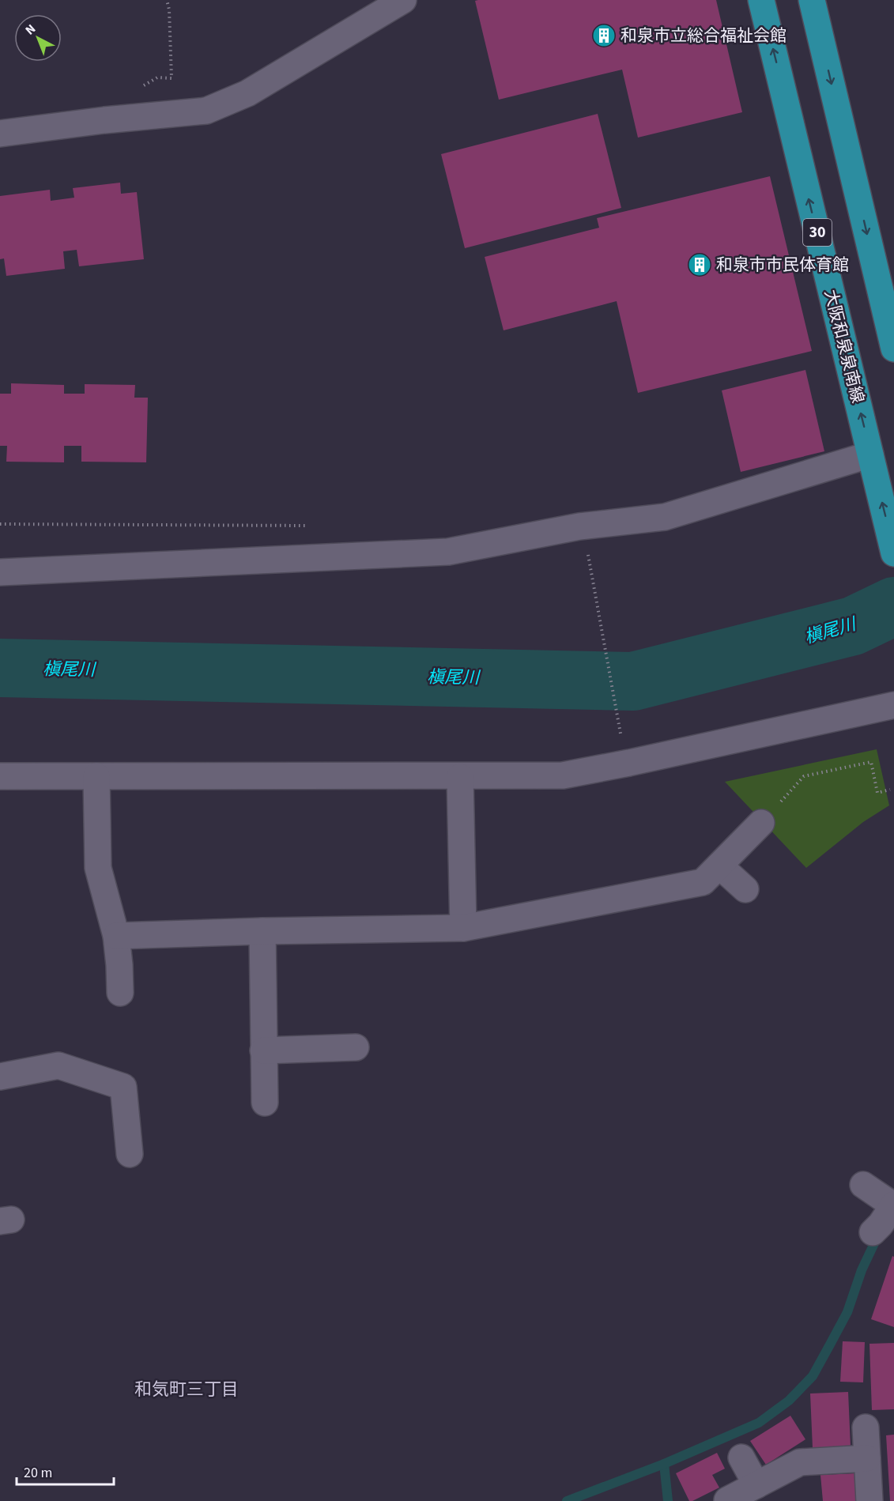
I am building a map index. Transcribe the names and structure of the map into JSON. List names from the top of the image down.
{
  "streets": {
    "main road": ["30", "大阪和泉泉南線"]
  },
  "districts": ["和気町三丁目"],
  "water": ["槇尾川"],
  "places": {
    "building": ["和泉市立総合福祉会館", "和泉市市民体育館"]
  },
  "scale_bar": "20 m",
  "north": "top left"
}
